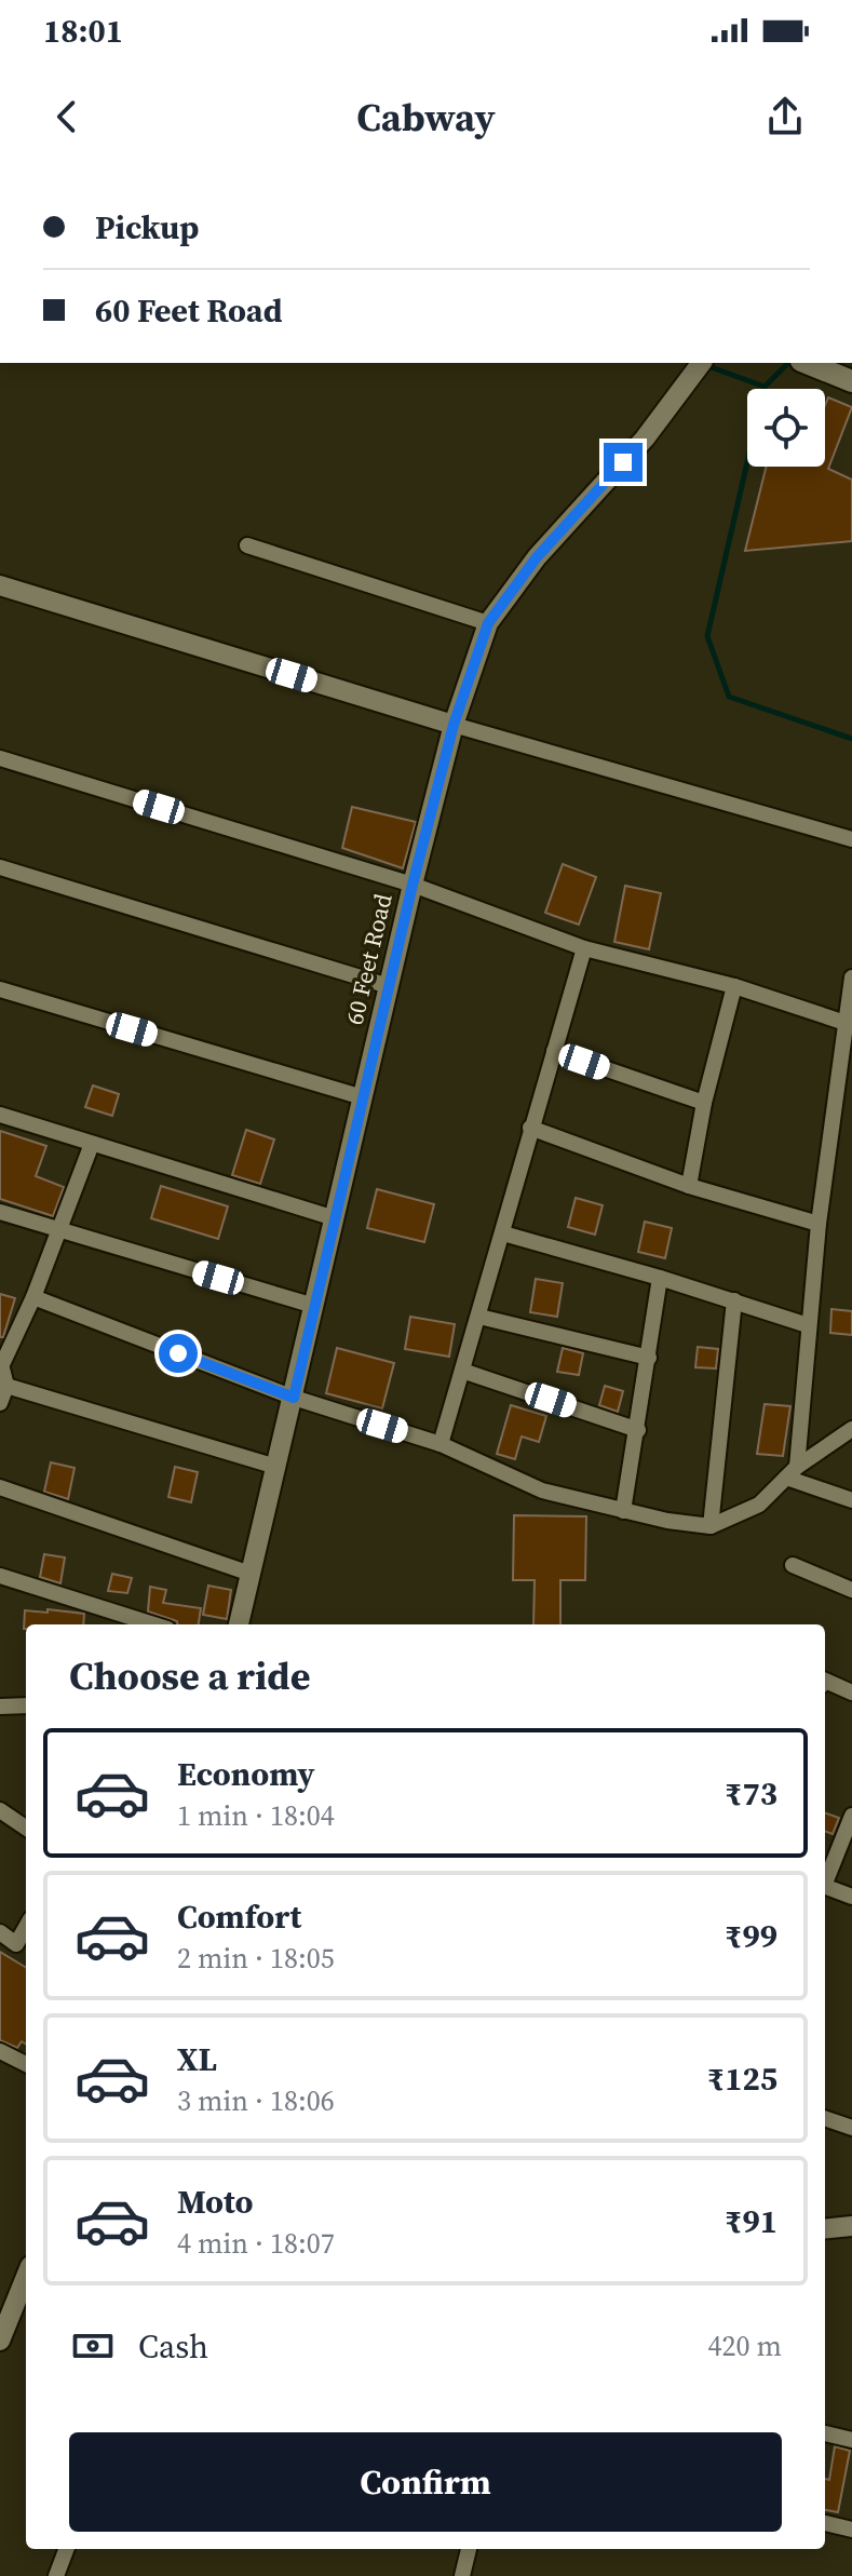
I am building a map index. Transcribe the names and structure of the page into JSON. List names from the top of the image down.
{
  "streets": {
    "street": ["60 Feet Road"]
  },
  "page": {
    "status": "18:01",
    "header": "Cabway",
    "banner": ["Pickup", "60 Feet Road"],
    "heading": "Choose a ride",
    "list": [
      {
        "name": "Economy",
        "note": "1 min · 18:04",
        "value": "₹73"
      },
      {
        "name": "Comfort",
        "note": "2 min · 18:05",
        "value": "₹99"
      },
      {
        "name": "XL",
        "note": "3 min · 18:06",
        "value": "₹125"
      },
      {
        "name": "Moto",
        "note": "4 min · 18:07",
        "value": "₹91"
      }
    ],
    "pay": ["Cash", "420 m"],
    "buttons": "Confirm"
  }
}
